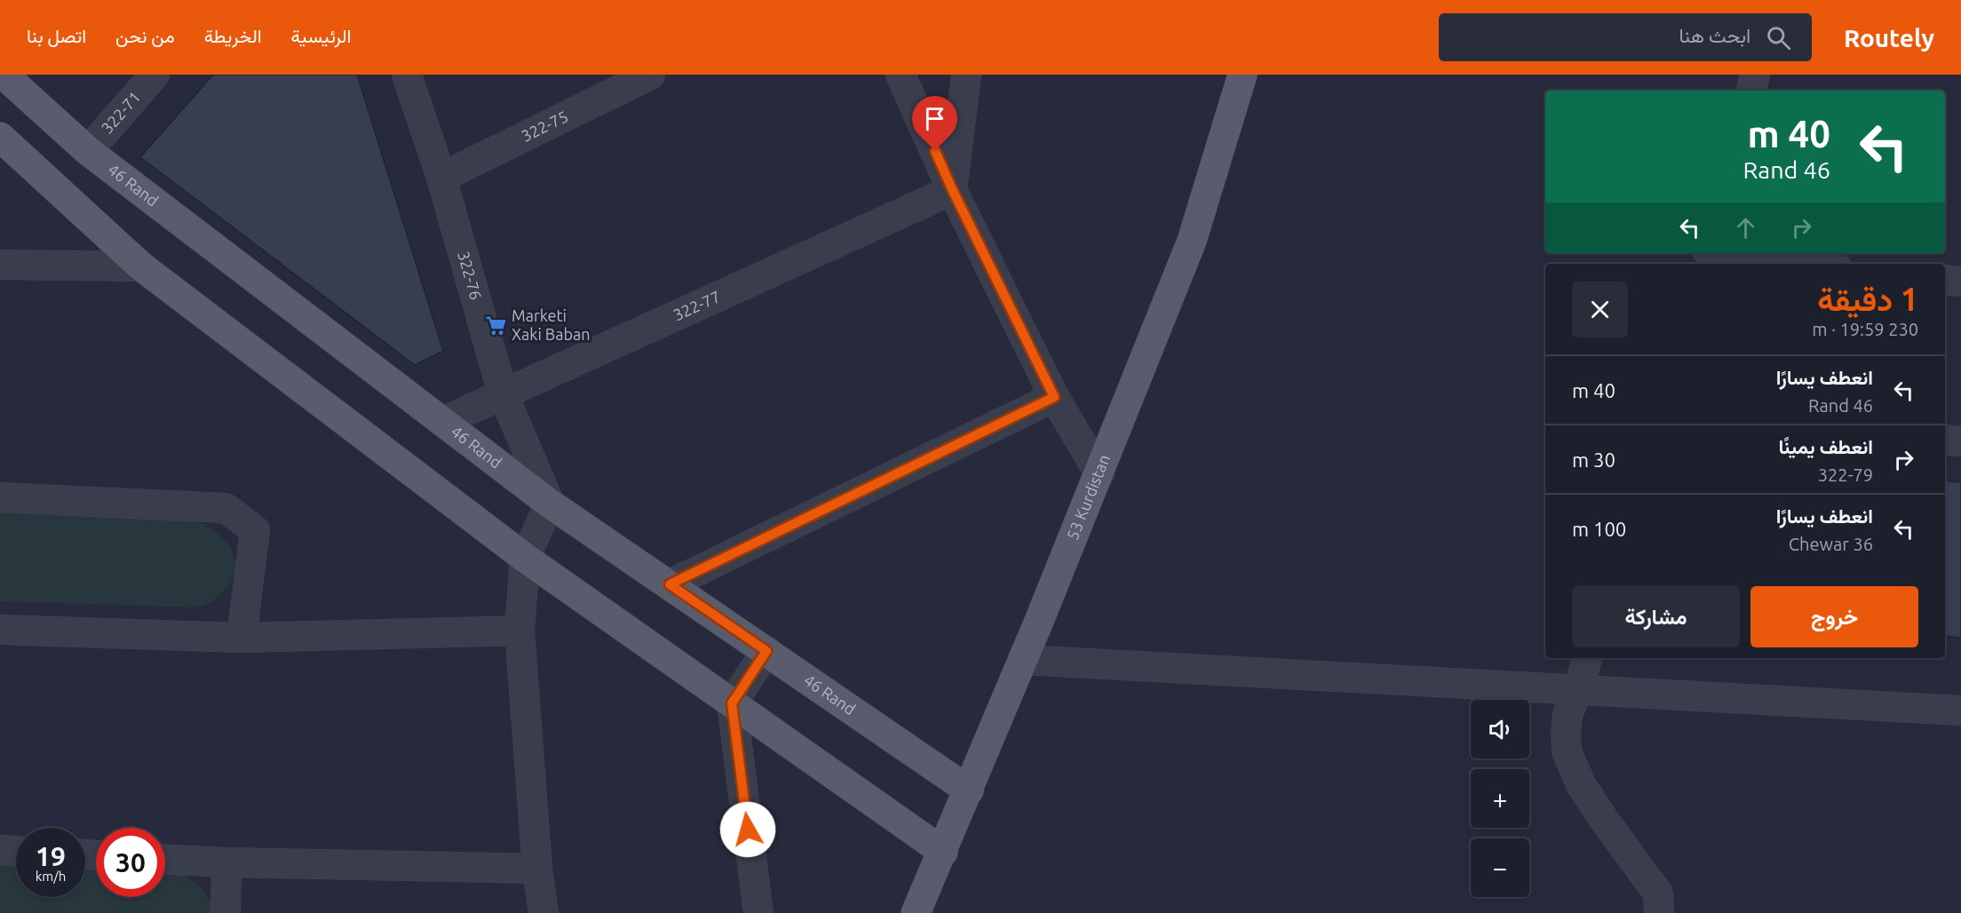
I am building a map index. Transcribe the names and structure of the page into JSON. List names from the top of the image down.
{
  "streets": {
    "main road": ["46 Rand", "53 Kurdistan"],
    "street": [
      "322-71",
      "322-75",
      "322-76",
      "322-77"
    ]
  },
  "crossings": [
    ["322-71", "46 Rand"],
    ["322-75", "322-76"],
    ["46 Rand", "322-76"],
    ["46 Rand", "322-77"],
    ["46 Rand", "53 Kurdistan"],
    ["322-76", "322-77"]
  ],
  "places": {
    "supermarket": ["Marketi Xaki Baban"]
  },
  "page": {
    "header": "Routely",
    "search": "ابحث هنا",
    "nav": [
      "الرئيسية",
      "الخريطة",
      "من نحن",
      "اتصل بنا"
    ],
    "turn": ["40 m", "46 Rand"],
    "heading": ["1 دقيقة", "230 m · 19:59"],
    "list": [
      {
        "name": "انعطف يسارًا",
        "note": "46 Rand",
        "value": "40 m"
      },
      {
        "name": "انعطف يمينًا",
        "note": "322-79",
        "value": "30 m"
      },
      {
        "name": "انعطف يسارًا",
        "note": "36 Chewar",
        "value": "100 m"
      }
    ],
    "buttons": ["خروج", "مشاركة"],
    "map_buttons": ["+", "−"],
    "speed": "19 km/h",
    "limit": "30"
  }
}
